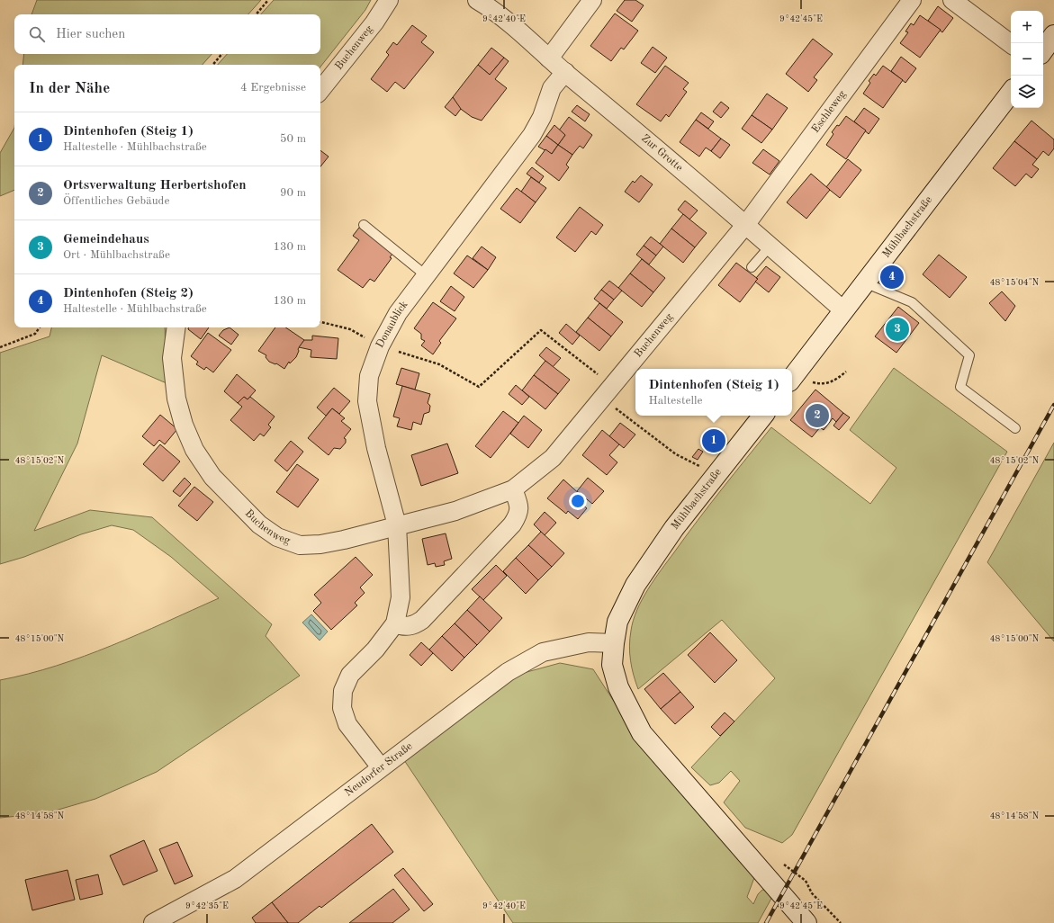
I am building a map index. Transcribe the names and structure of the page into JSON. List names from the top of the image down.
{
  "streets": {
    "main road": ["Mühlbachstraße"],
    "street": [
      "Buchenweg",
      "Eschleweg",
      "Zur Grotte",
      "Donaublick",
      "Neudorfer Straße"
    ]
  },
  "crossings": [
    ["Buchenweg", "Eschleweg"],
    ["Buchenweg", "Zur Grotte"],
    ["Buchenweg", "Donaublick"],
    ["Eschleweg", "Zur Grotte"],
    ["Zur Grotte", "Mühlbachstraße"],
    ["Zur Grotte", "Donaublick"],
    ["Mühlbachstraße", "Neudorfer Straße"]
  ],
  "page": {
    "map_buttons": ["+", "−"],
    "search": "Hier suchen",
    "heading": ["In der Nähe", "4 Ergebnisse"],
    "list": [
      {
        "mark": "1",
        "name": "Dintenhofen (Steig 1)",
        "note": "Haltestelle · Mühlbachstraße",
        "value": "50 m"
      },
      {
        "mark": "2",
        "name": "Ortsverwaltung Herbertshofen",
        "note": "Öffentliches Gebäude",
        "value": "90 m"
      },
      {
        "mark": "3",
        "name": "Gemeindehaus",
        "note": "Ort · Mühlbachstraße",
        "value": "130 m"
      },
      {
        "mark": "4",
        "name": "Dintenhofen (Steig 2)",
        "note": "Haltestelle · Mühlbachstraße",
        "value": "130 m"
      }
    ],
    "pins": [
      "4",
      "3",
      "2",
      "1"
    ],
    "popup": ["Dintenhofen (Steig 1)", "Haltestelle"]
  },
  "coordinates": [
    "9°42'40\"E",
    "9°42'45\"E",
    "48°15'04\"N",
    "48°15'02\"N",
    "48°15'00\"N",
    "48°14'58\"N",
    "9°42'35\"E"
  ]
}
